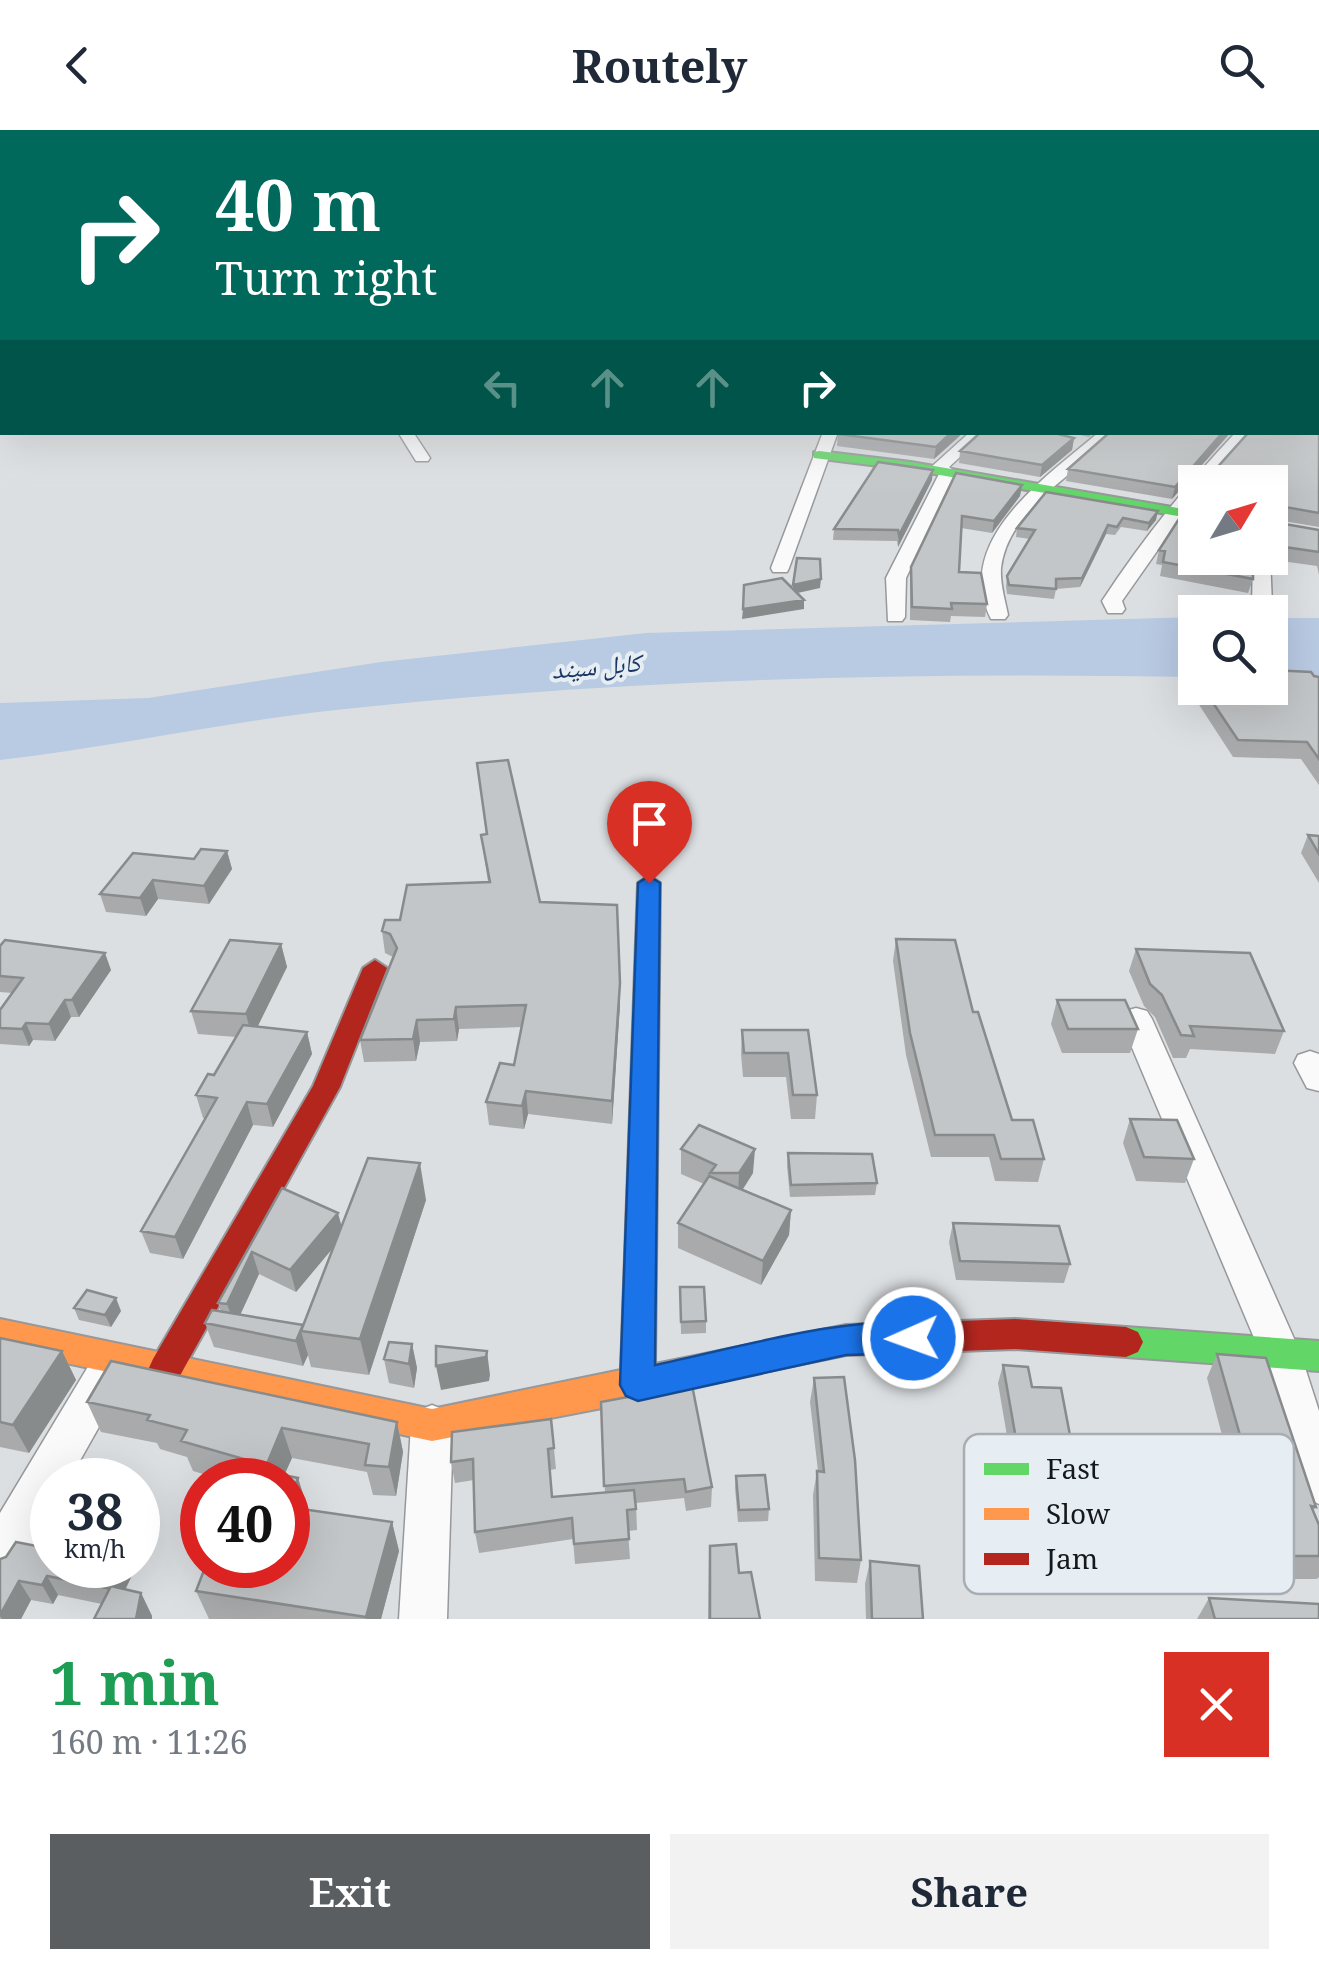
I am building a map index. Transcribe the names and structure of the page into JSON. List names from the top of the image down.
{
  "water": ["کابل سيند"],
  "legend": ["Fast", "Slow", "Jam"],
  "north": "top right",
  "page": {
    "header": "Routely",
    "turn": ["40 m", "Turn right"],
    "speed": "38 km/h",
    "limit": "40",
    "heading": ["1 min", "160 m · 11:26"],
    "buttons": ["Exit", "Share"]
  }
}
